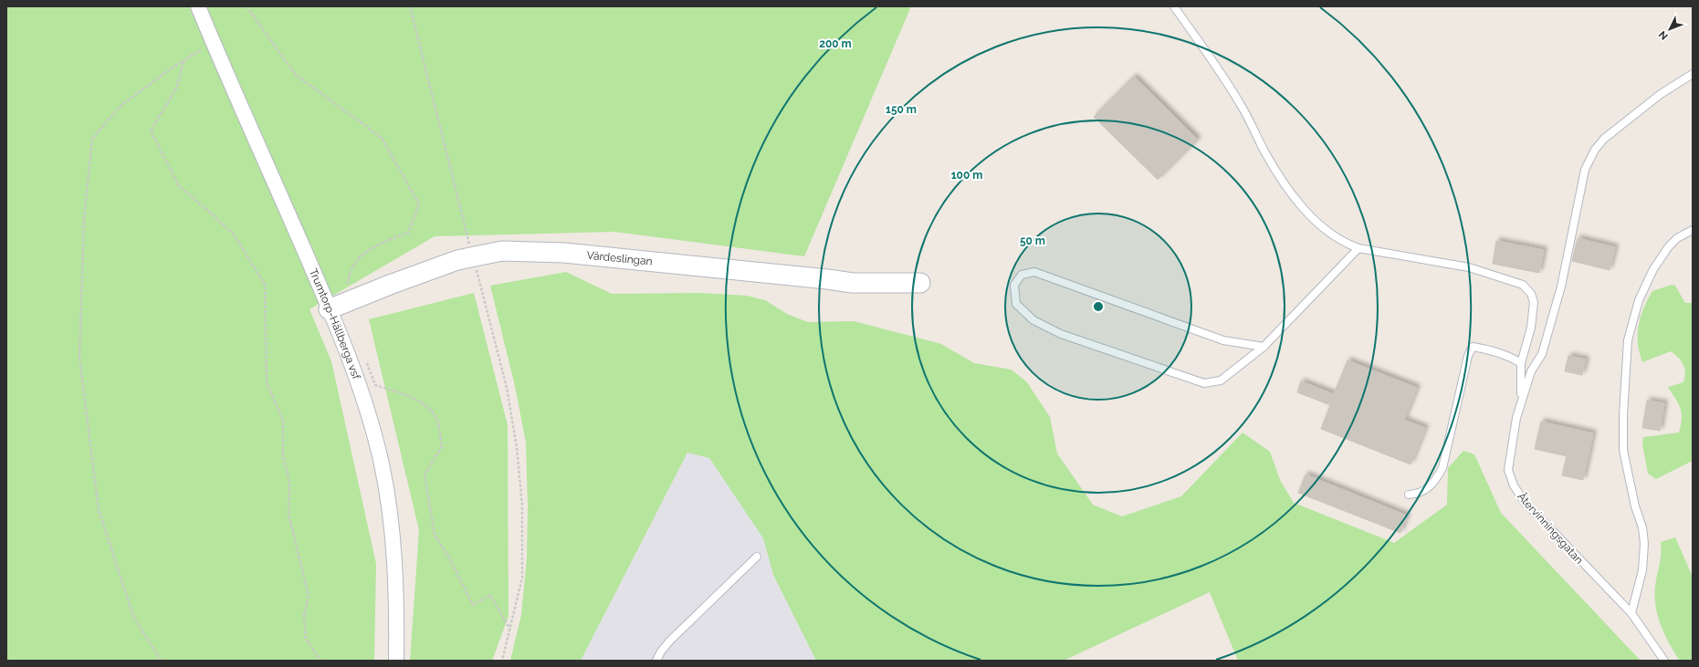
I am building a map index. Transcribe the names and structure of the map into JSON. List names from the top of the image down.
{
  "streets": {
    "street": ["Värdeslingan", "Trumtorp-Hällberga vsf"],
    "lane": ["Återvinningsgatan"]
  },
  "crossings": [
    ["Värdeslingan", "Trumtorp-Hällberga vsf"]
  ],
  "north": "bottom left",
  "rings": [
    "200 m",
    "150 m",
    "100 m",
    "50 m"
  ]
}
